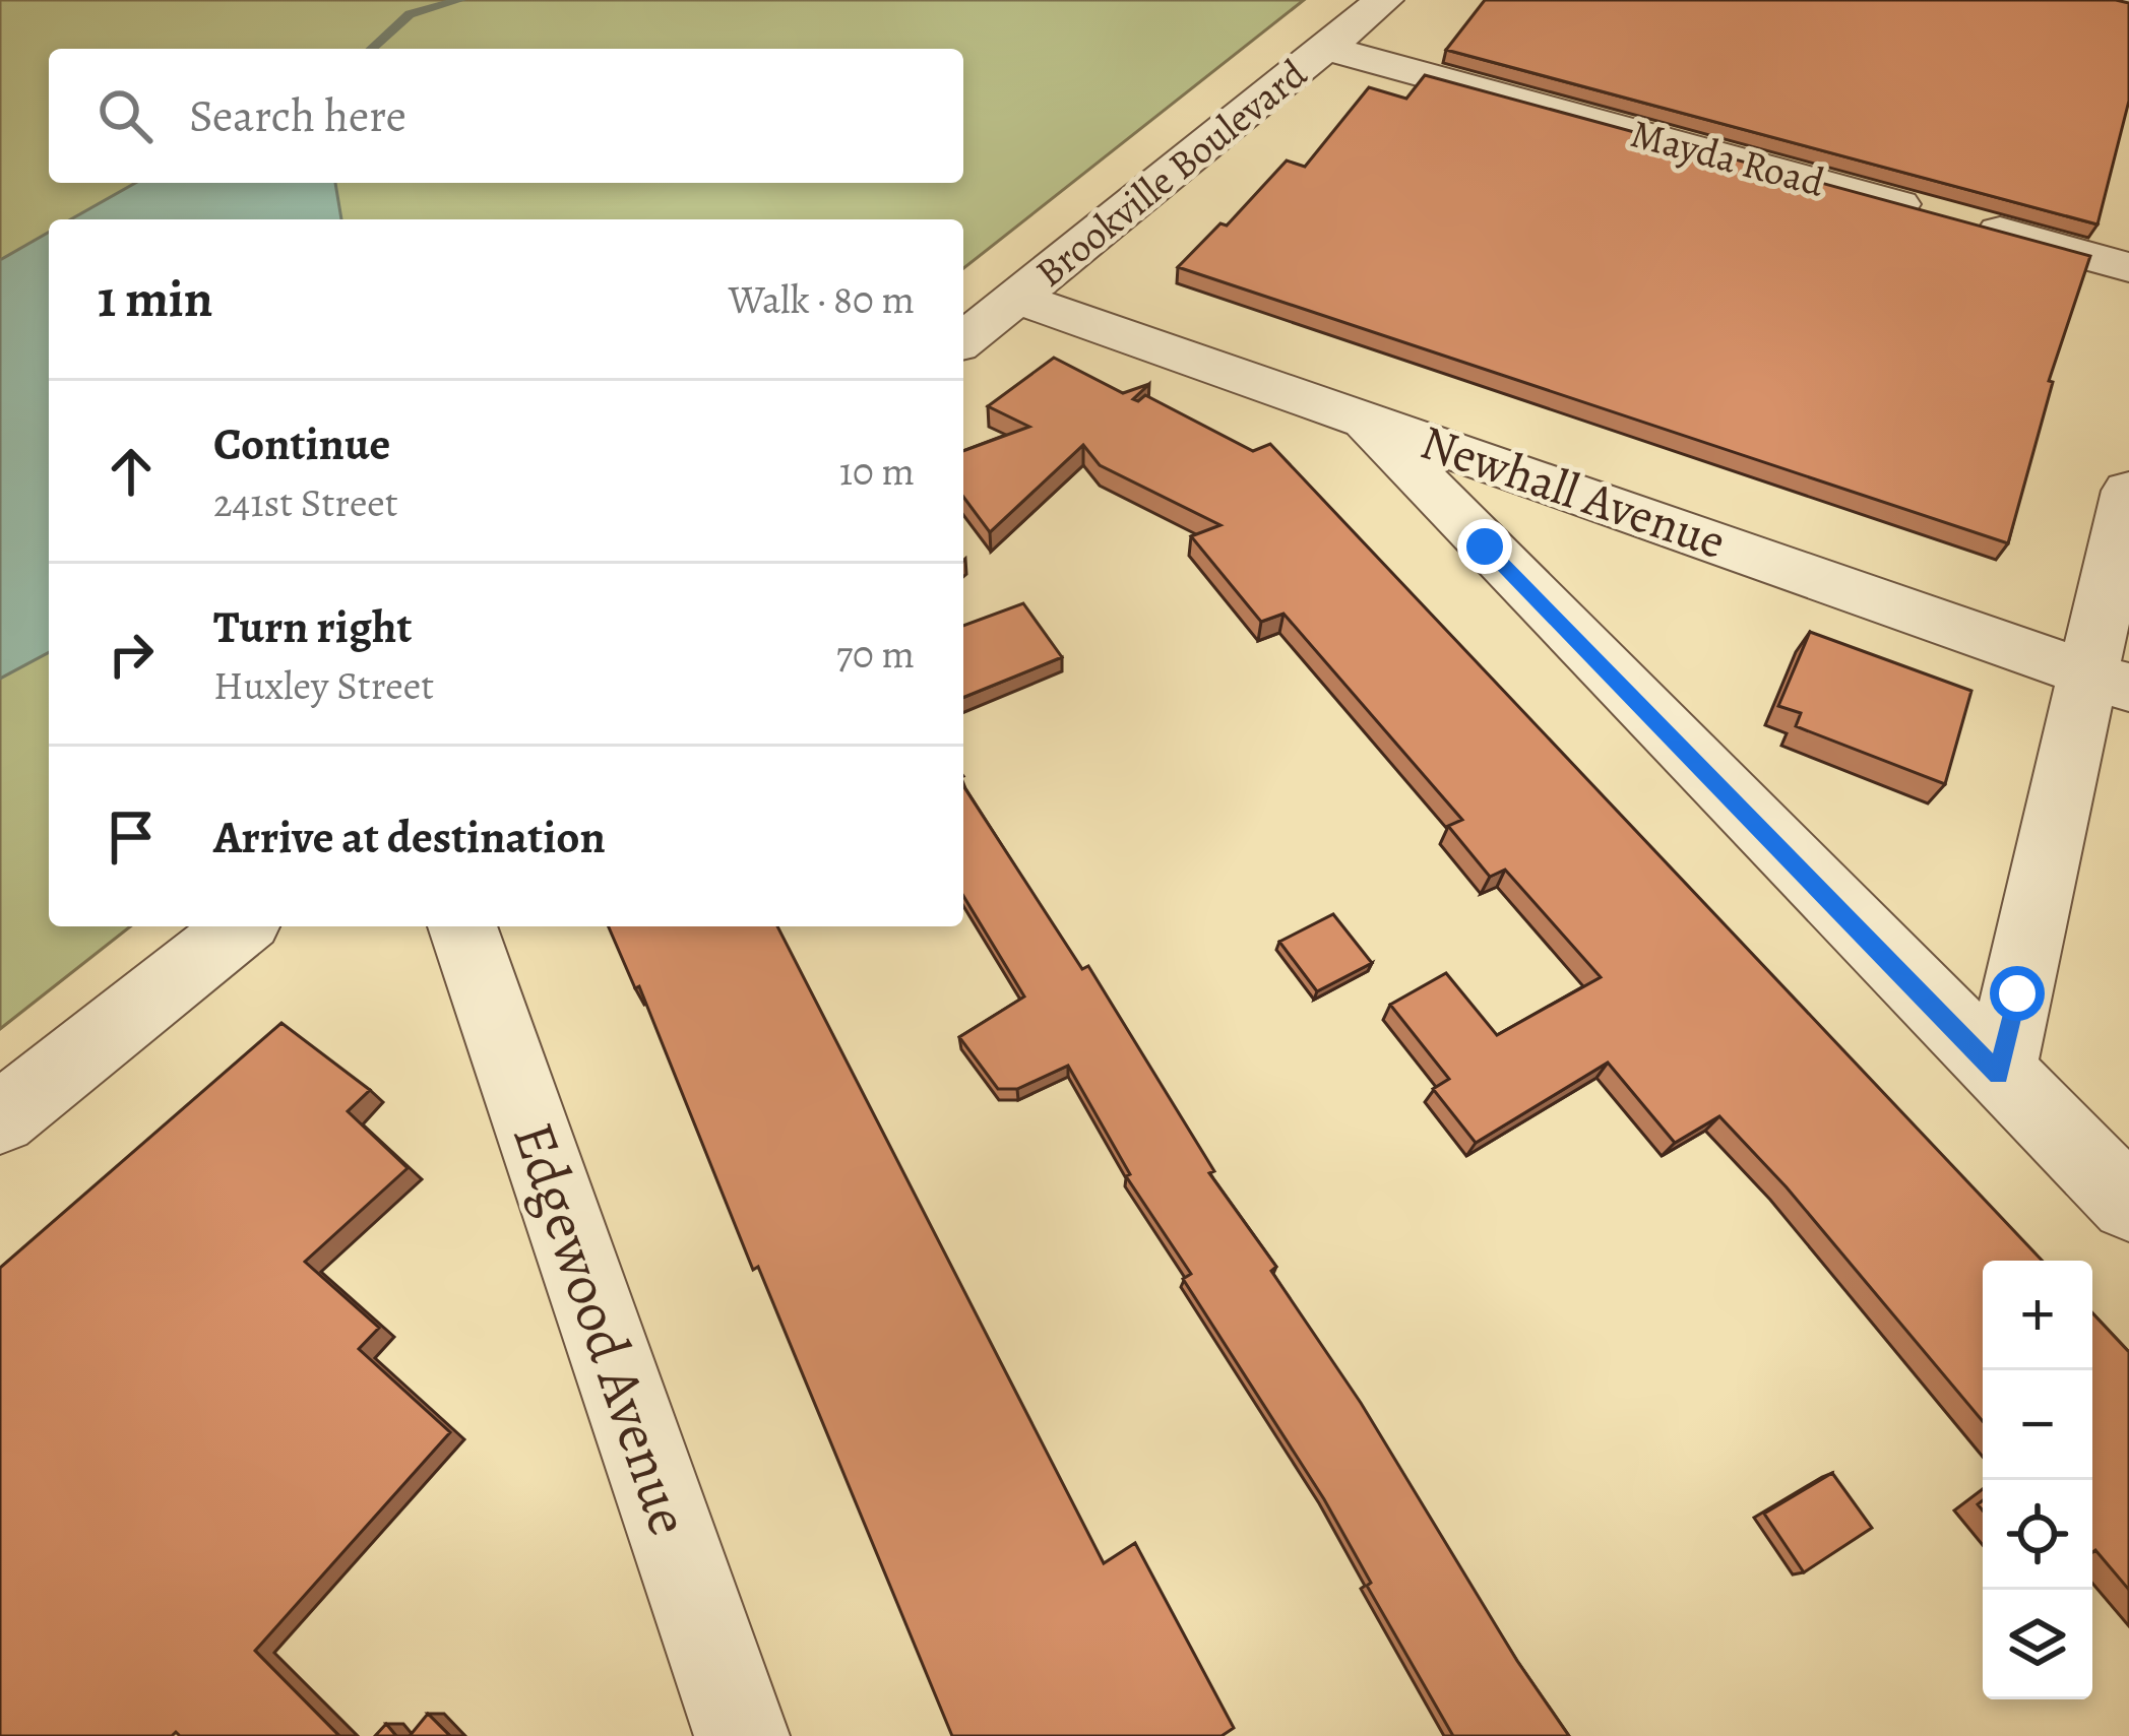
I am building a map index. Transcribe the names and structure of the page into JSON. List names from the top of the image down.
{
  "streets": {
    "street": [
      "Mayda Road",
      "Brookville Boulevard",
      "Newhall Avenue",
      "Edgewood Avenue"
    ]
  },
  "crossings": [
    ["Mayda Road", "Brookville Boulevard"],
    ["Brookville Boulevard", "Newhall Avenue"]
  ],
  "page": {
    "search": "Search here",
    "heading": ["1 min", "Walk · 80 m"],
    "list": [
      ["Continue", "241st Street", "10 m"],
      ["Turn right", "Huxley Street", "70 m"],
      "Arrive at destination"
    ],
    "map_buttons": ["+", "−"]
  }
}
